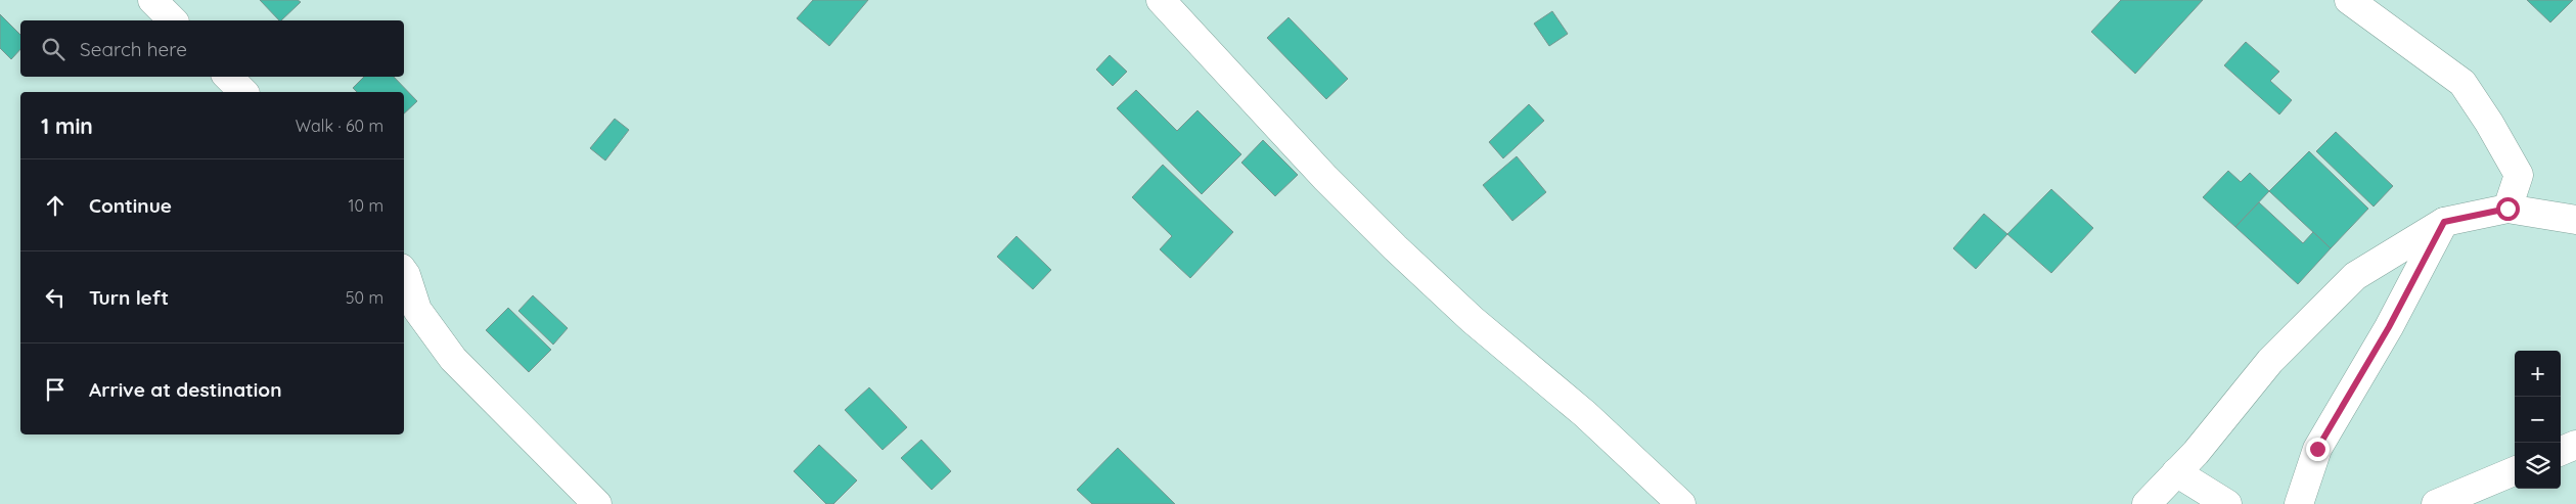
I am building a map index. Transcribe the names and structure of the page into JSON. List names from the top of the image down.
{
  "page": {
    "search": "Search here",
    "heading": ["1 min", "Walk · 60 m"],
    "list": [
      ["Continue", "10 m"],
      ["Turn left", "50 m"],
      "Arrive at destination"
    ],
    "map_buttons": ["+", "−"]
  }
}
